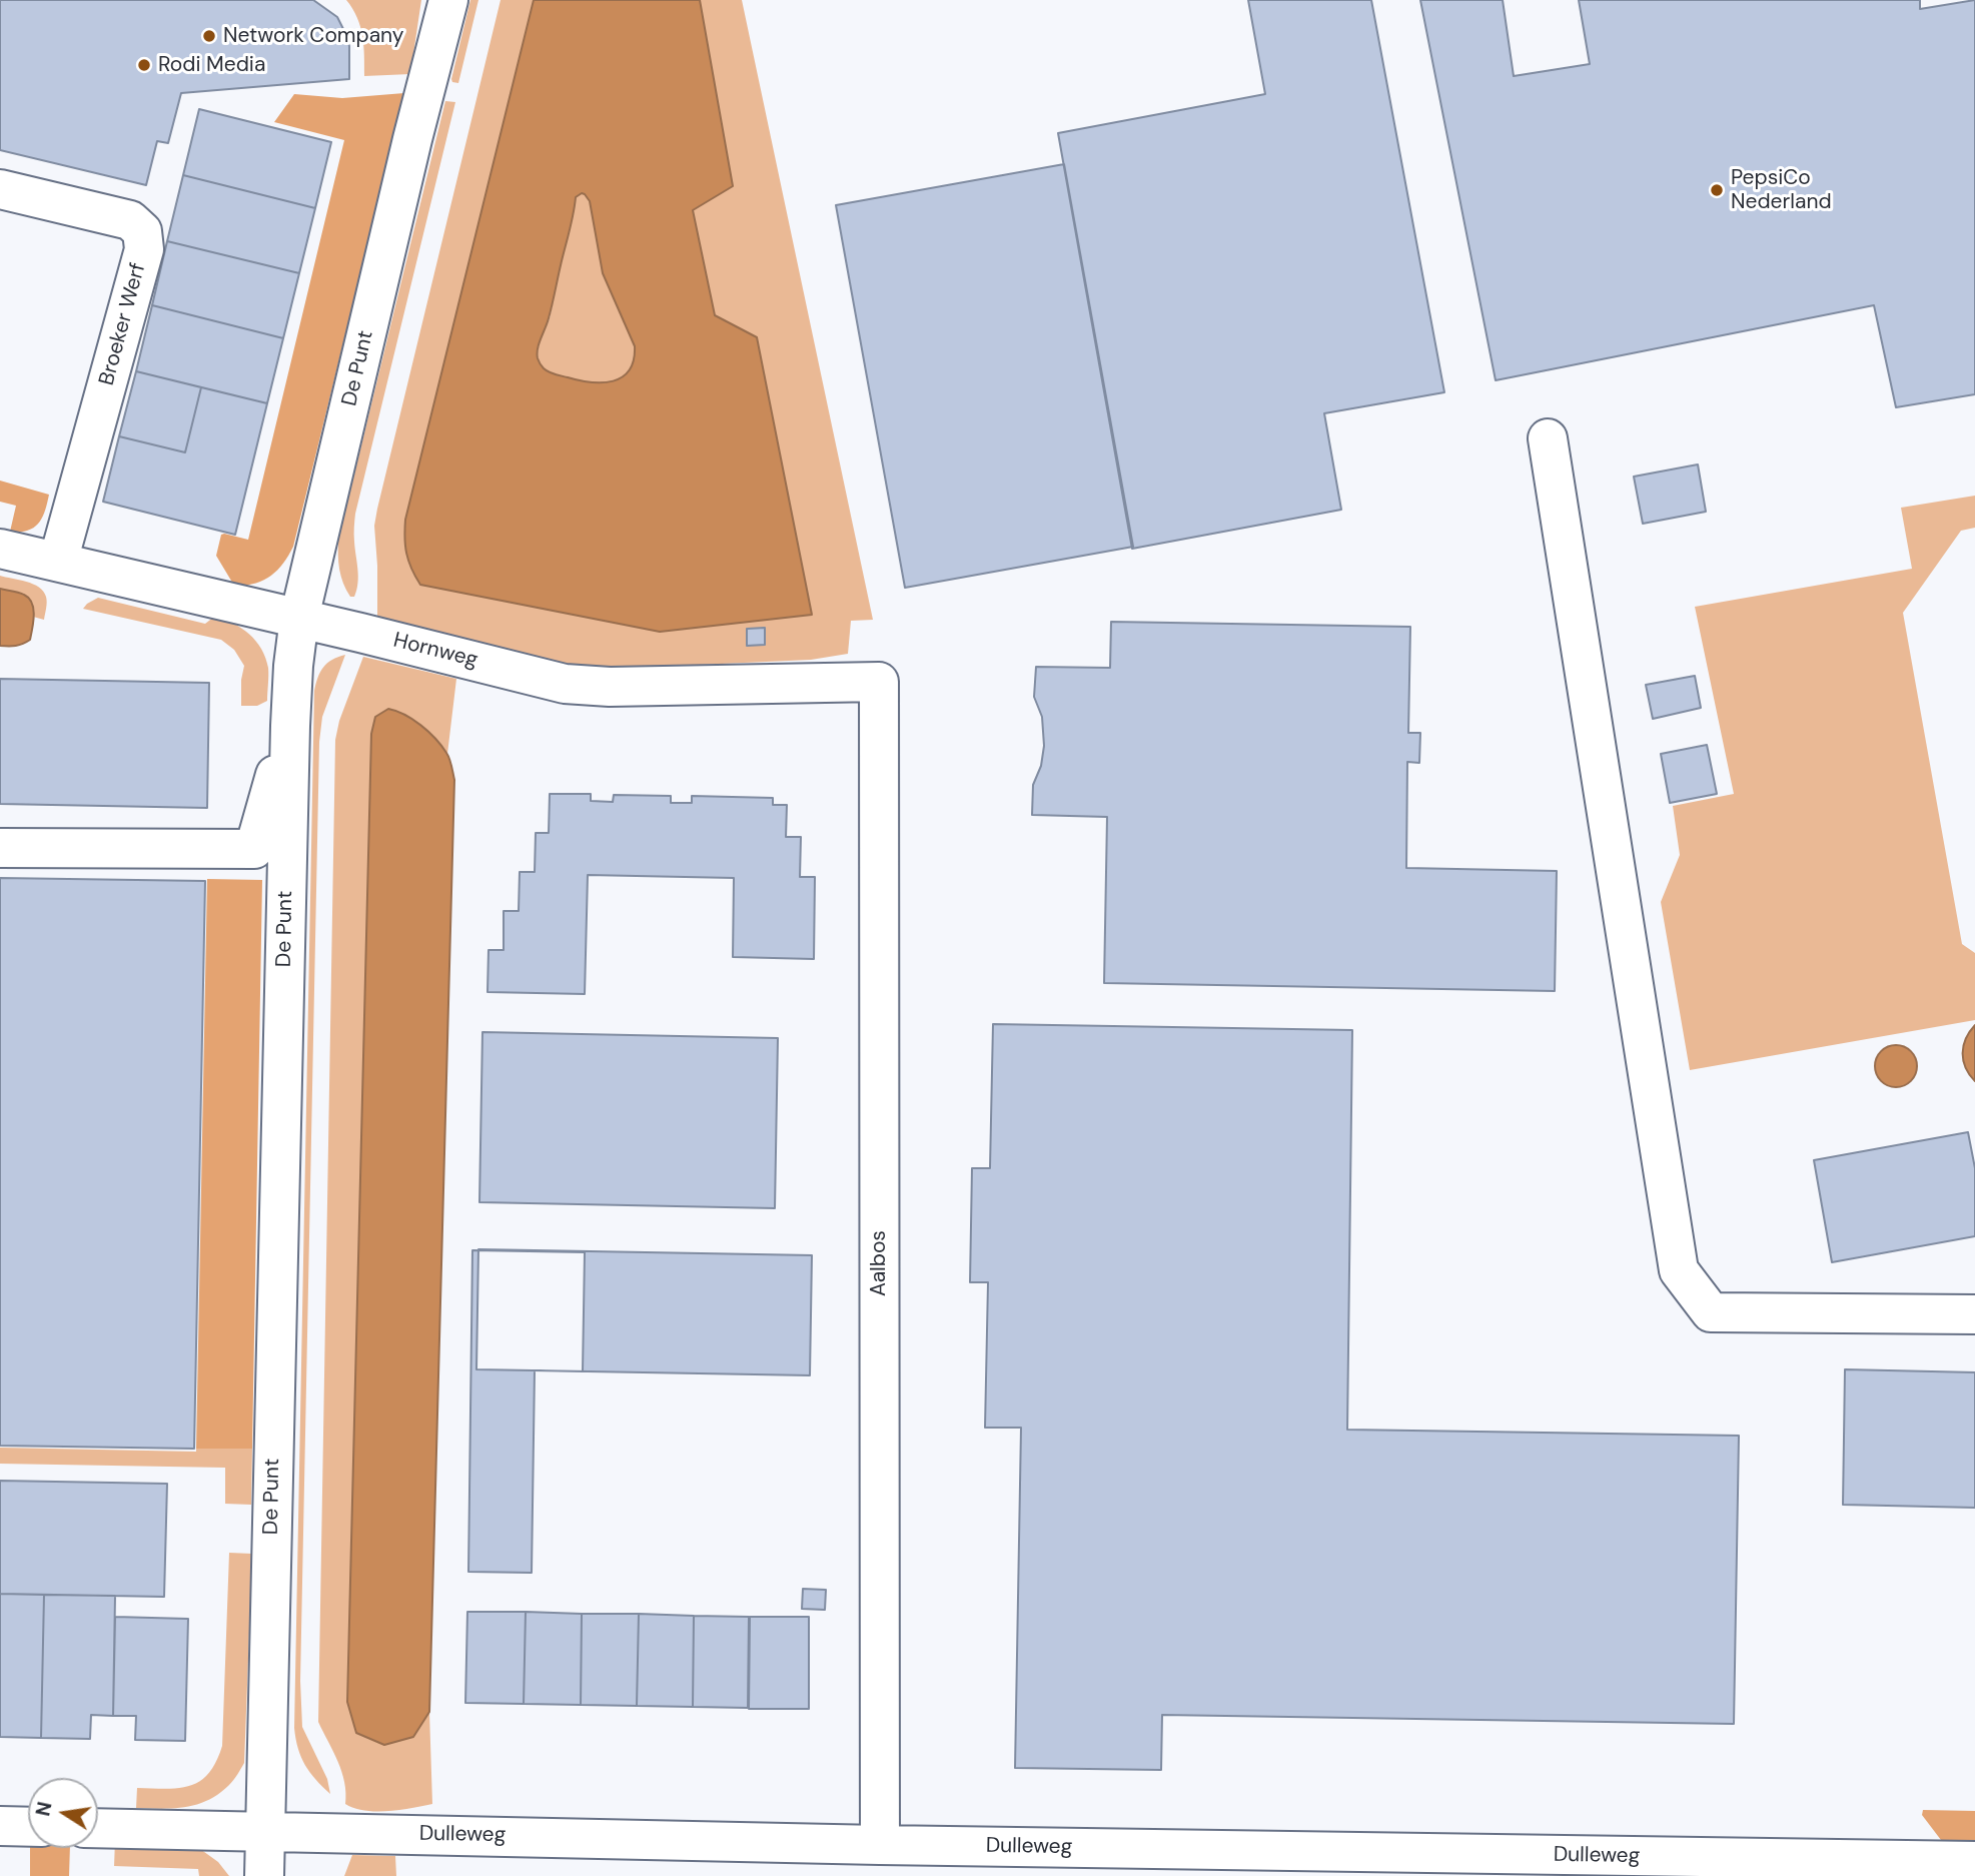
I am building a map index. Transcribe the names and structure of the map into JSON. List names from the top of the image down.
{
  "streets": {
    "street": [
      "Broeker Werf",
      "De Punt",
      "Hornweg",
      "Aalbos",
      "Dulleweg"
    ]
  },
  "crossings": [
    ["Broeker Werf", "Hornweg"],
    ["De Punt", "Hornweg"],
    ["De Punt", "Dulleweg"],
    ["Hornweg", "Aalbos"],
    ["Aalbos", "Dulleweg"]
  ],
  "places": ["Network Company", "Rodi Media", "PepsiCo Nederland"],
  "north": "left"
}
